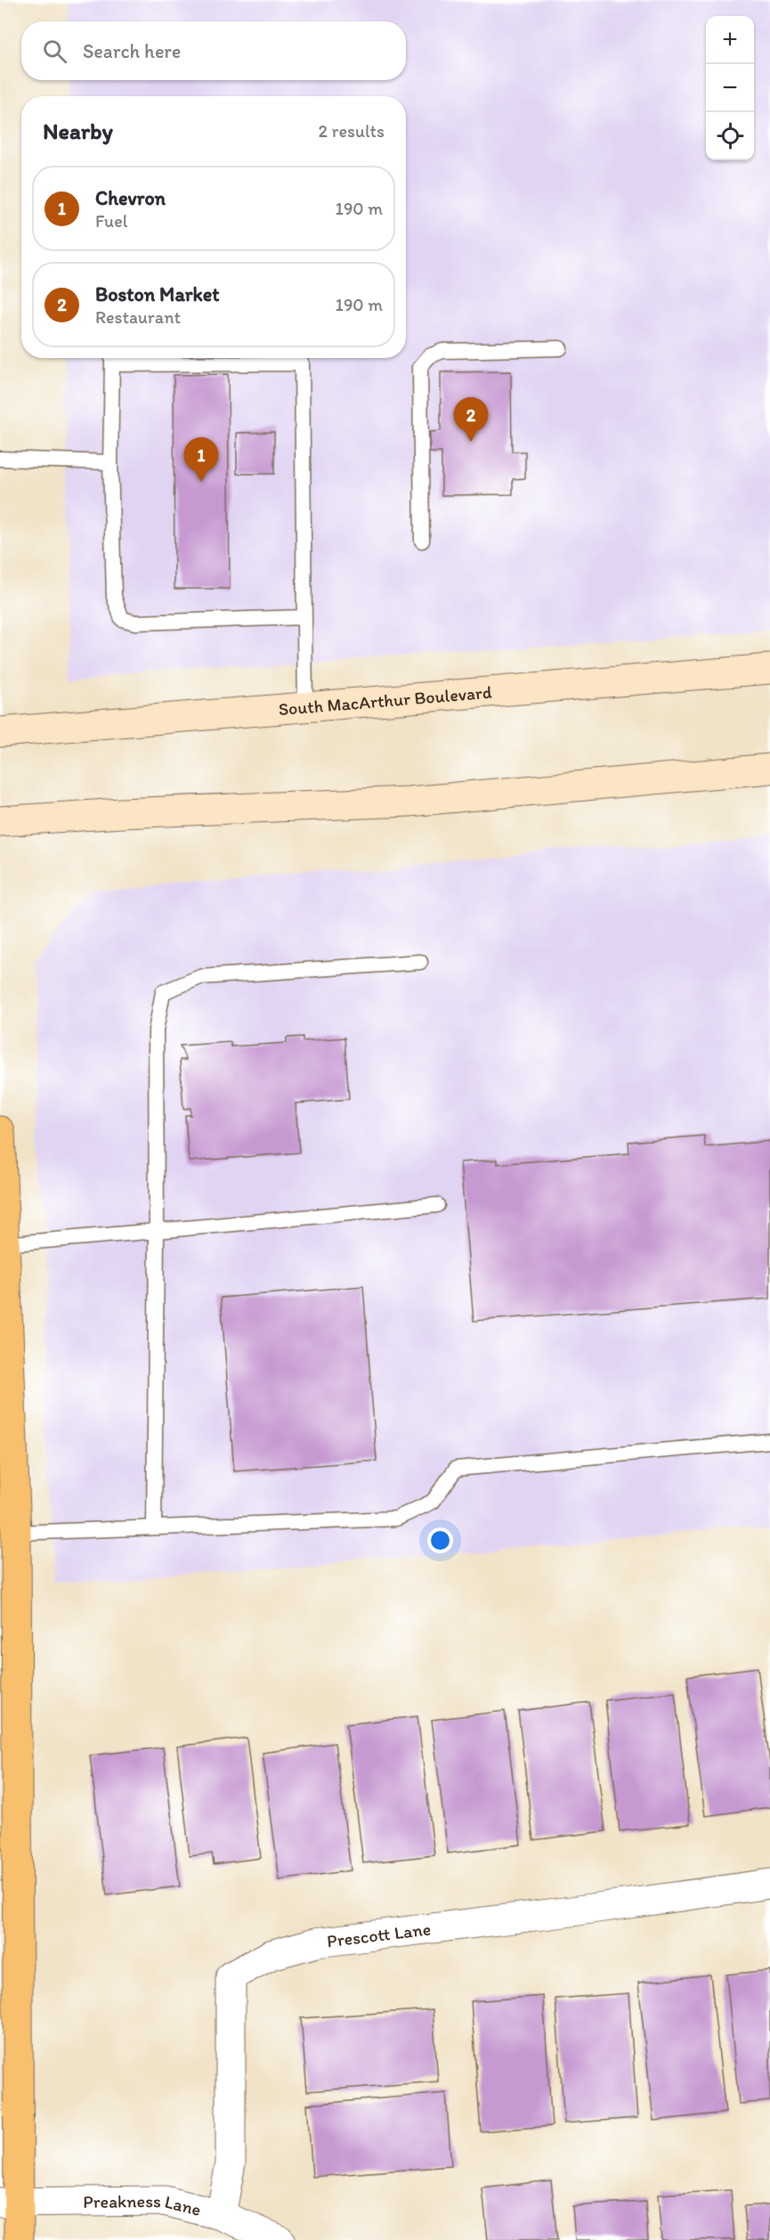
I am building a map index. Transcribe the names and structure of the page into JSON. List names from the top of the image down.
{
  "streets": {
    "main road": ["South MacArthur Boulevard"],
    "street": ["Prescott Lane", "Preakness Lane"]
  },
  "crossings": [
    ["Prescott Lane", "Preakness Lane"]
  ],
  "page": {
    "map_buttons": ["+", "−"],
    "search": "Search here",
    "heading": ["Nearby", "2 results"],
    "list": [
      {
        "mark": "1",
        "name": "Chevron",
        "note": "Fuel",
        "value": "190 m"
      },
      {
        "mark": "2",
        "name": "Boston Market",
        "note": "Restaurant",
        "value": "190 m"
      }
    ],
    "pins": ["2", "1"]
  }
}
